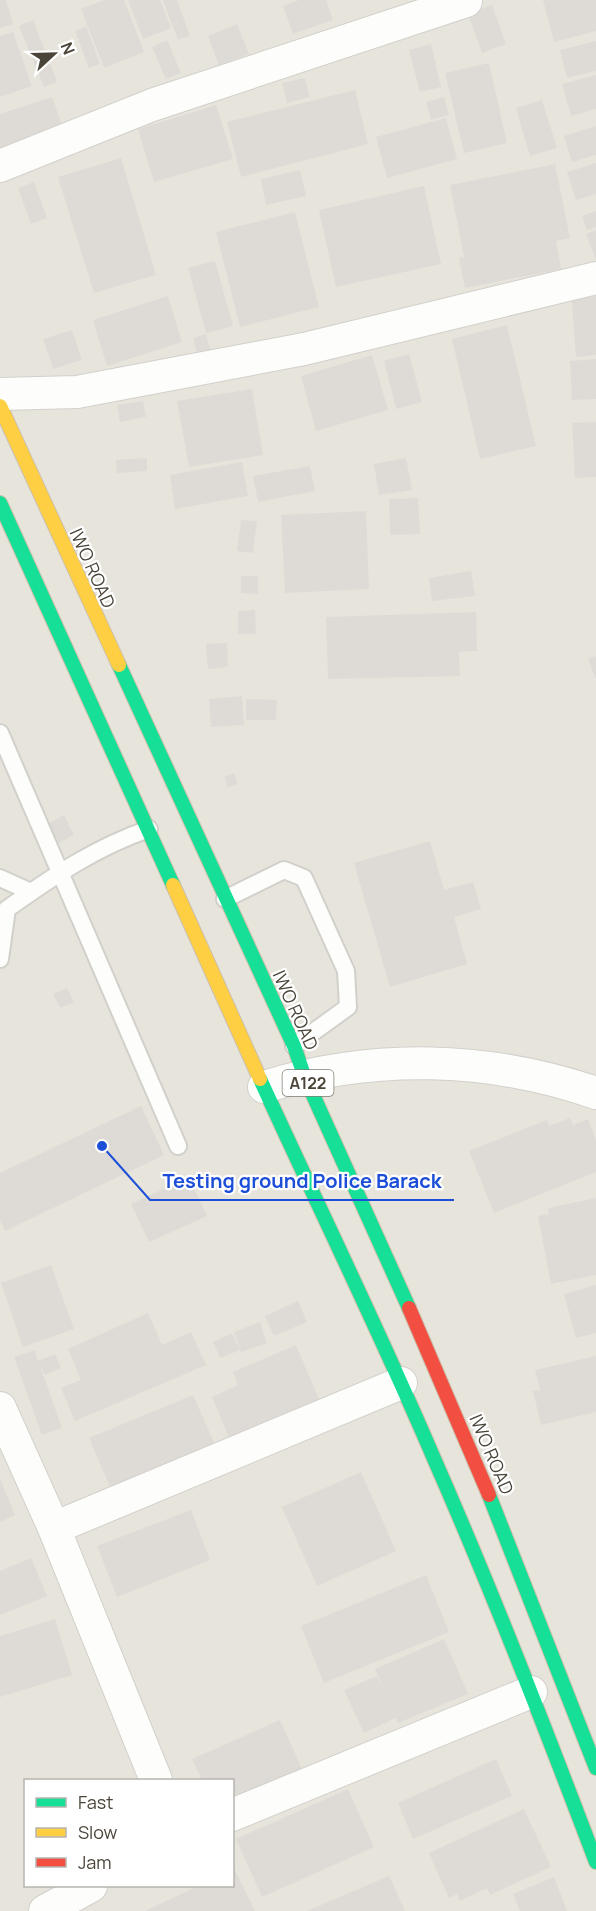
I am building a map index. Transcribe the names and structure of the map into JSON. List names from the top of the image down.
{
  "streets": {
    "highway": ["IWO ROAD", "A122"]
  },
  "places": ["Testing ground Police Barack"],
  "legend": ["Fast", "Slow", "Jam"],
  "north": "right"
}
